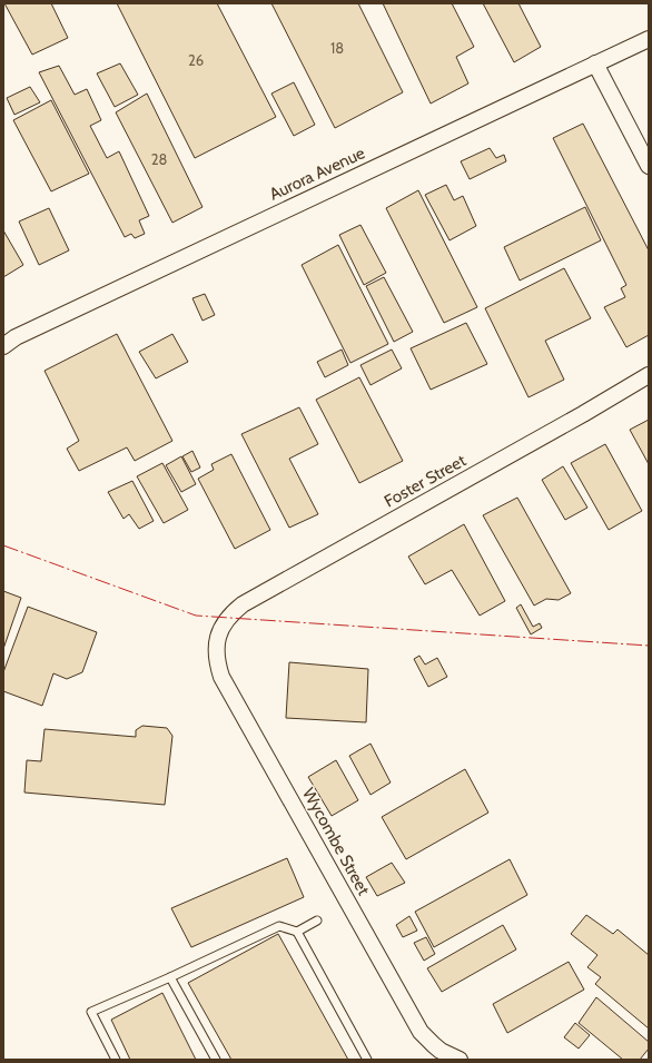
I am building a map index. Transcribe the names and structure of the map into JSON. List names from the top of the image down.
{
  "streets": {
    "street": ["Aurora Avenue", "Foster Street", "Wycombe Street"]
  },
  "crossings": [
    ["Foster Street", "Wycombe Street"]
  ],
  "house_numbers": ["18", "26", "28"]
}
